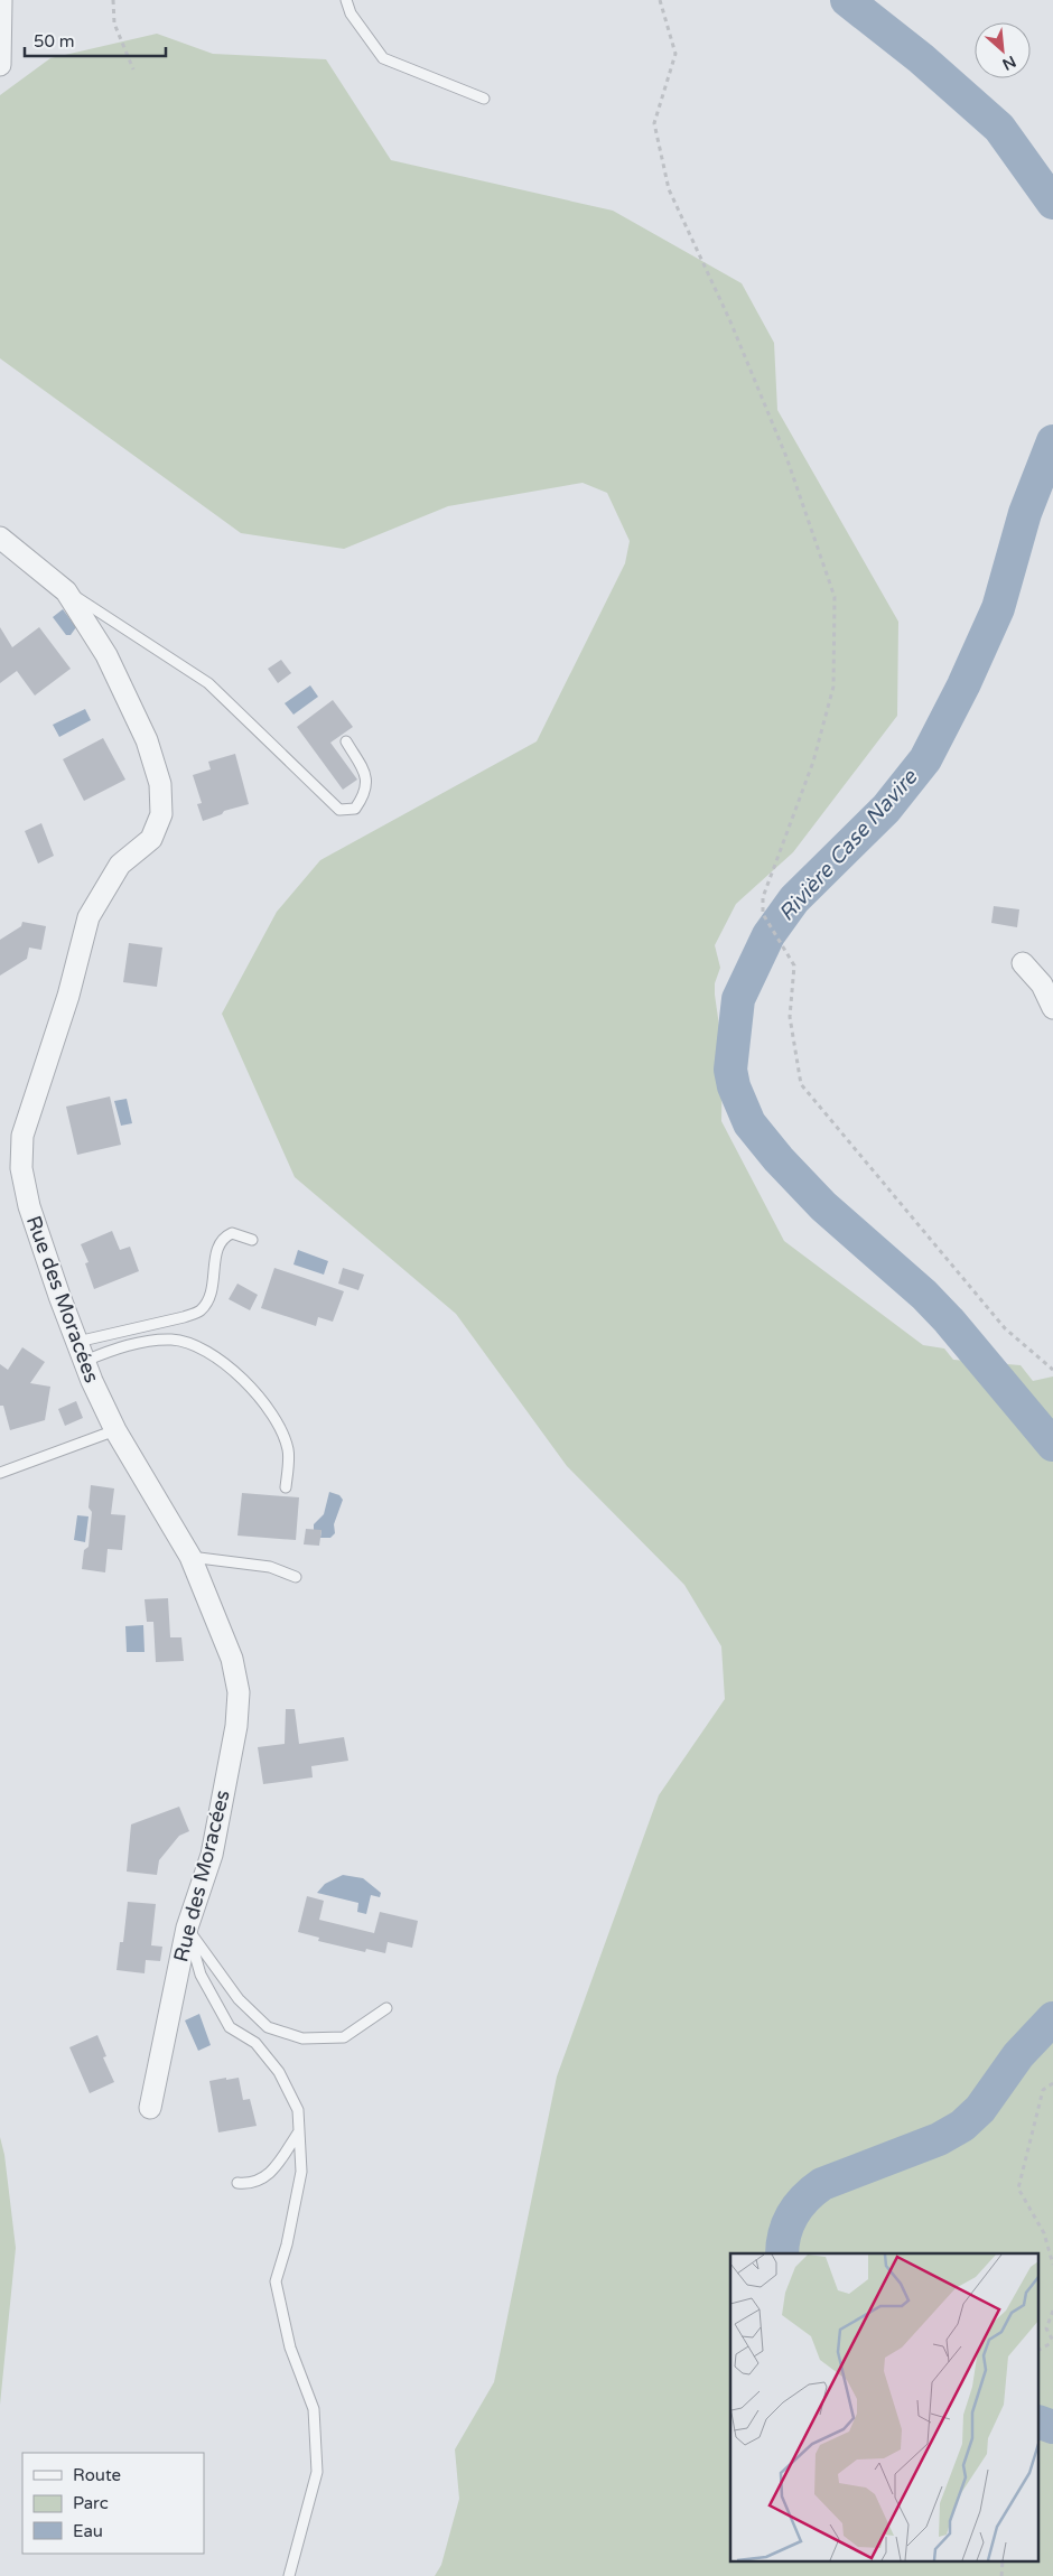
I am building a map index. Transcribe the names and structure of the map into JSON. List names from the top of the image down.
{
  "streets": {
    "street": ["Rue des Moracées"]
  },
  "water": ["Rivière Case Navire"],
  "legend": ["Route", "Parc", "Eau"],
  "scale_bar": "50 m",
  "north": "bottom right"
}
